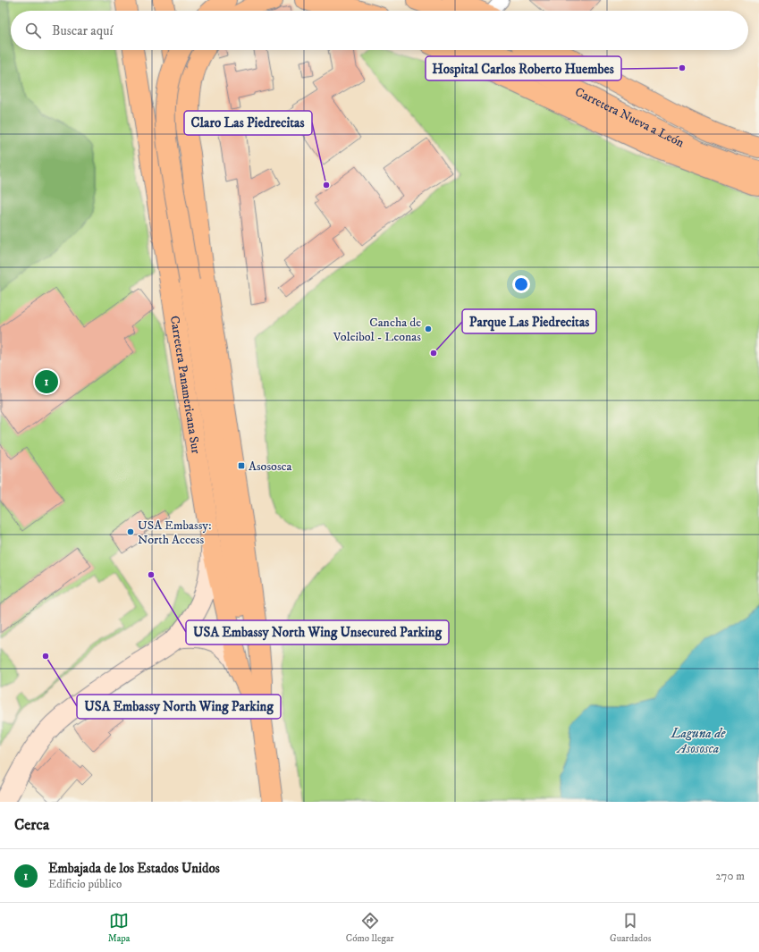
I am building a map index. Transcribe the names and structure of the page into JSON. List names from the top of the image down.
{
  "streets": {
    "highway": ["Carretera Nueva a León", "Carretera Panamericana Sur"]
  },
  "water": ["Laguna de Asososca"],
  "places": {
    "other": [
      "Hospital Carlos Roberto Huembes",
      "Claro Las Piedrecitas",
      "Cancha de Voleibol - Leonas",
      "Parque Las Piedrecitas",
      "USA Embassy: North Access",
      "USA Embassy North Wing Unsecured Parking",
      "USA Embassy North Wing Parking"
    ],
    "transit": ["Asososca"]
  },
  "page": {
    "search": "Buscar aquí",
    "pins": "1",
    "heading": "Cerca",
    "list": [
      {
        "mark": "1",
        "name": "Embajada de los Estados Unidos",
        "note": "Edificio público",
        "value": "270 m"
      }
    ],
    "nav": ["Mapa", "Cómo llegar", "Guardados"]
  }
}
